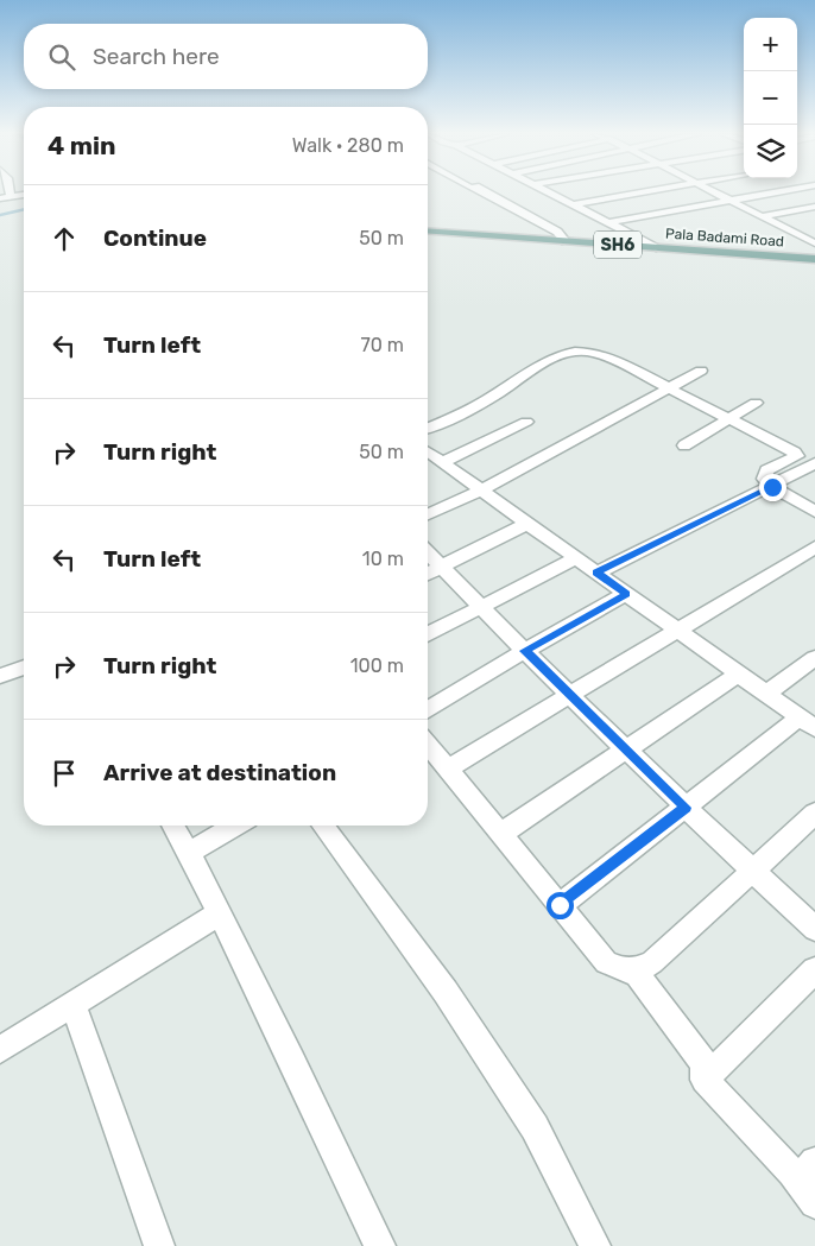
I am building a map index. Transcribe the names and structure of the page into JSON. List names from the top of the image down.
{
  "streets": {
    "main road": ["Pala Badami Road", "SH6"]
  },
  "page": {
    "map_buttons": ["+", "−"],
    "search": "Search here",
    "heading": ["4 min", "Walk · 280 m"],
    "list": [
      ["Continue", "50 m"],
      ["Turn left", "70 m"],
      ["Turn right", "50 m"],
      ["Turn left", "10 m"],
      ["Turn right", "100 m"],
      "Arrive at destination"
    ]
  }
}
